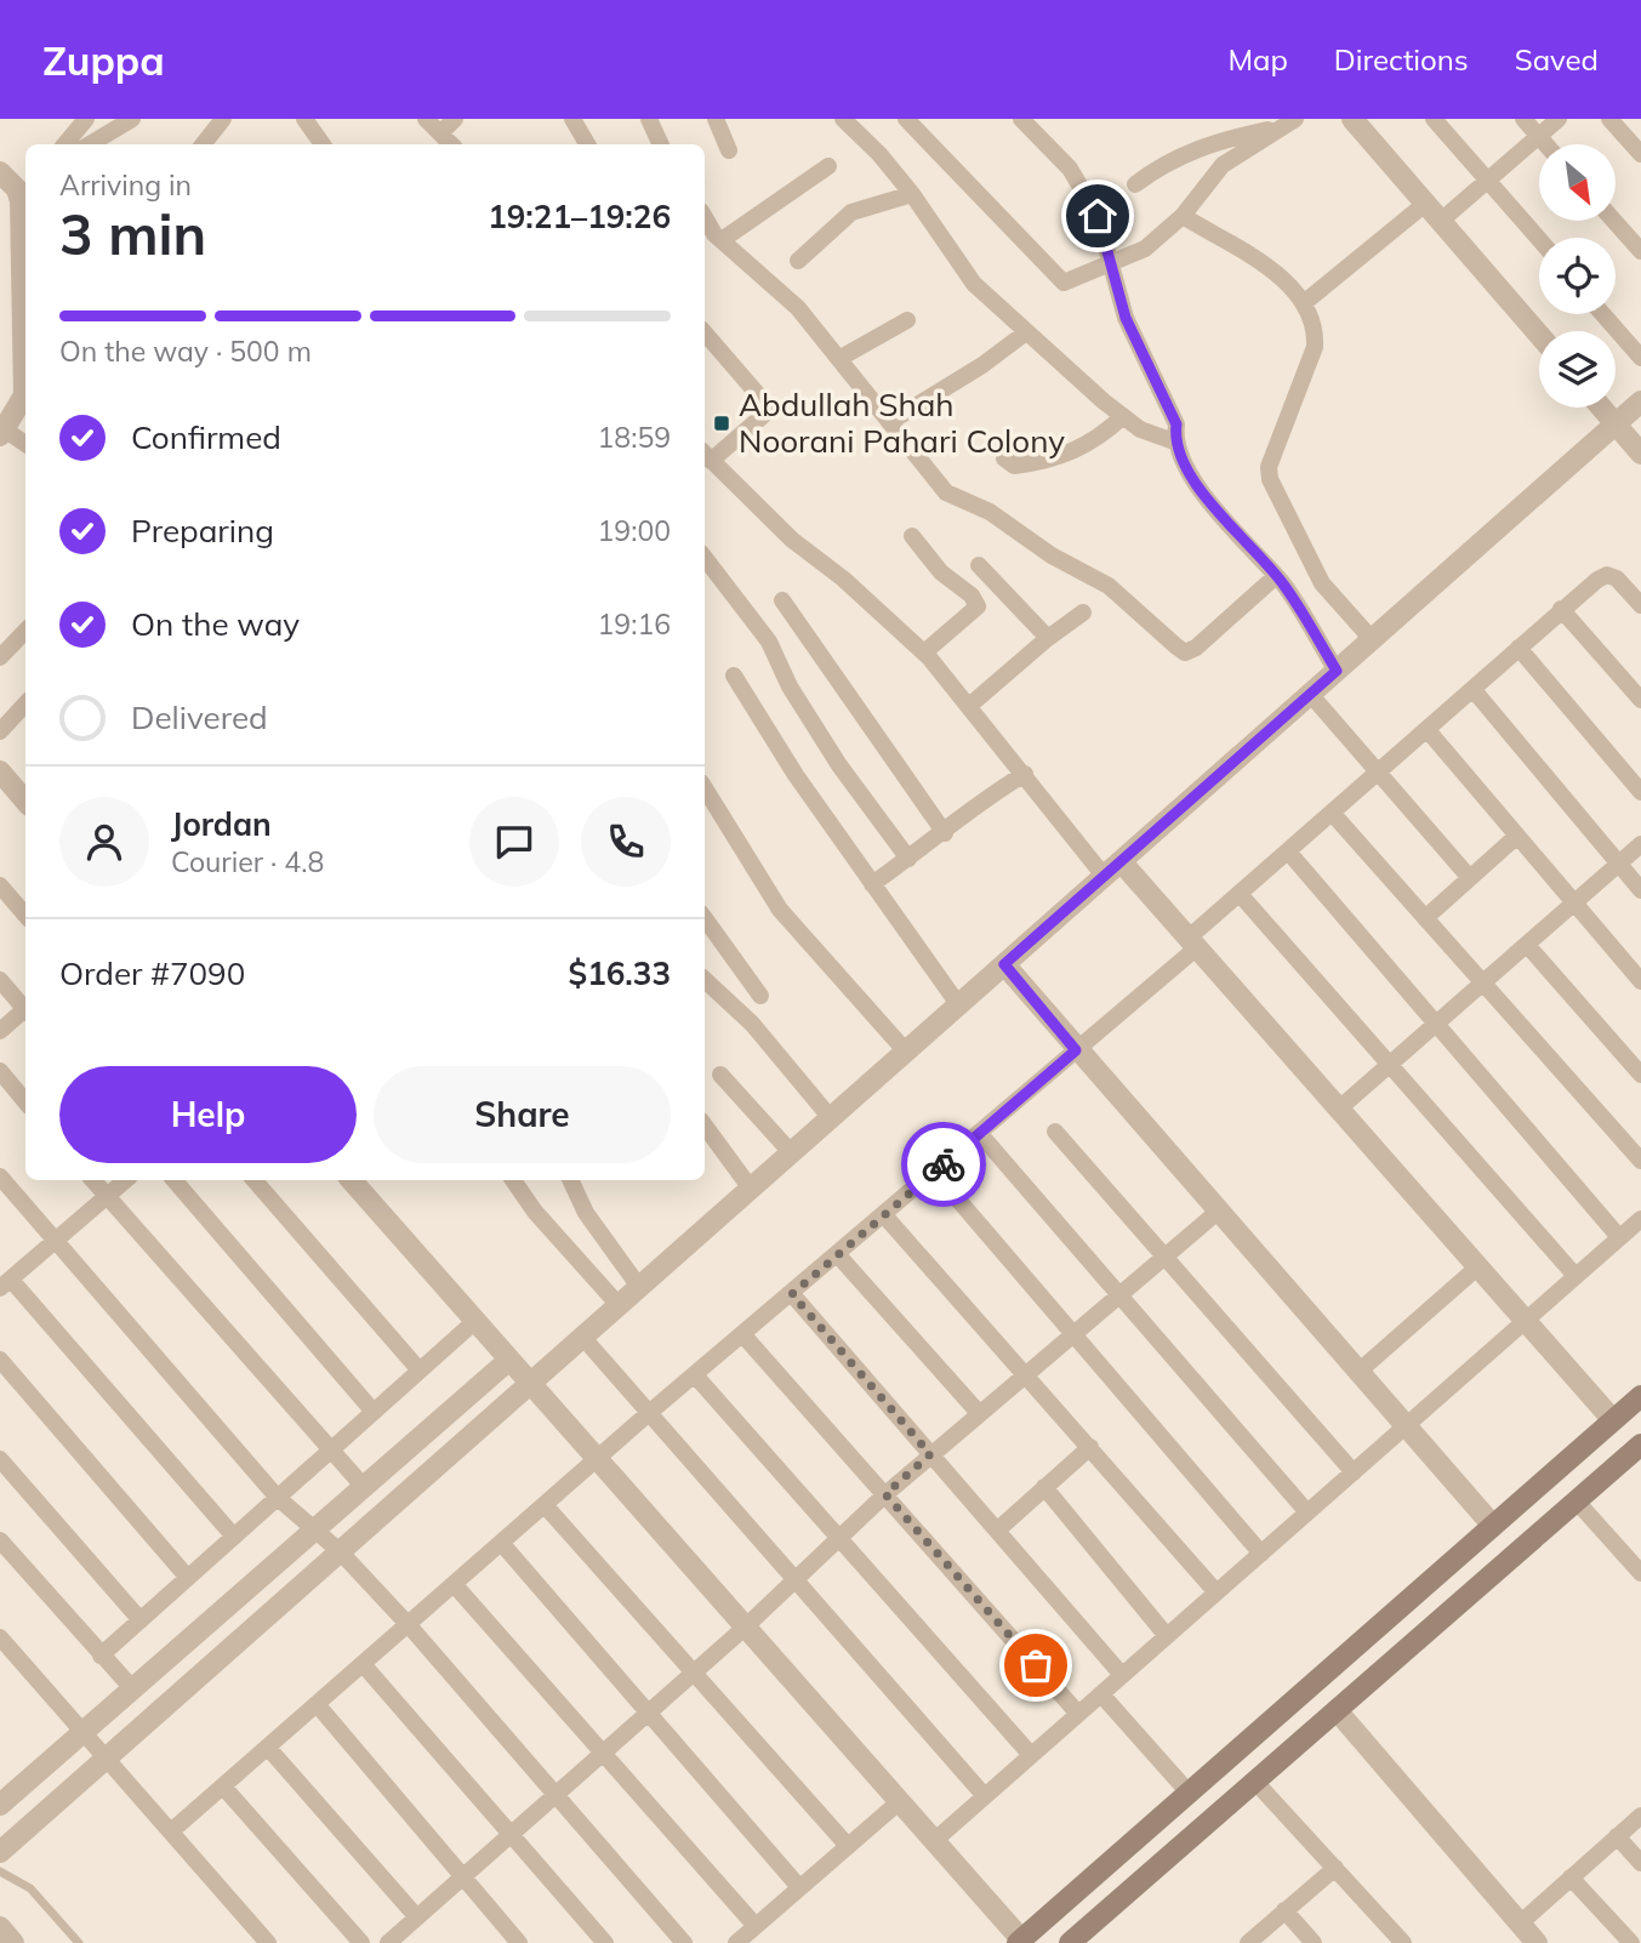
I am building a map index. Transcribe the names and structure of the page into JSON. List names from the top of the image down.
{
  "places": {
    "transit": ["Abdullah Shah Noorani Pahari Colony"]
  },
  "north": "bottom right",
  "page": {
    "header": "Zuppa",
    "nav": ["Map", "Directions", "Saved"],
    "heading": ["3 min", "Arriving in", "19:21–19:26"],
    "panel": [
      "Jordan",
      "Courier · 4.8",
      "Order #7090",
      "$16.33"
    ],
    "bar": "On the way · 500 m",
    "list": [
      ["Confirmed", "18:59"],
      ["Preparing", "19:00"],
      ["On the way", "19:16"],
      "Delivered"
    ],
    "buttons": ["Help", "Share"]
  }
}
